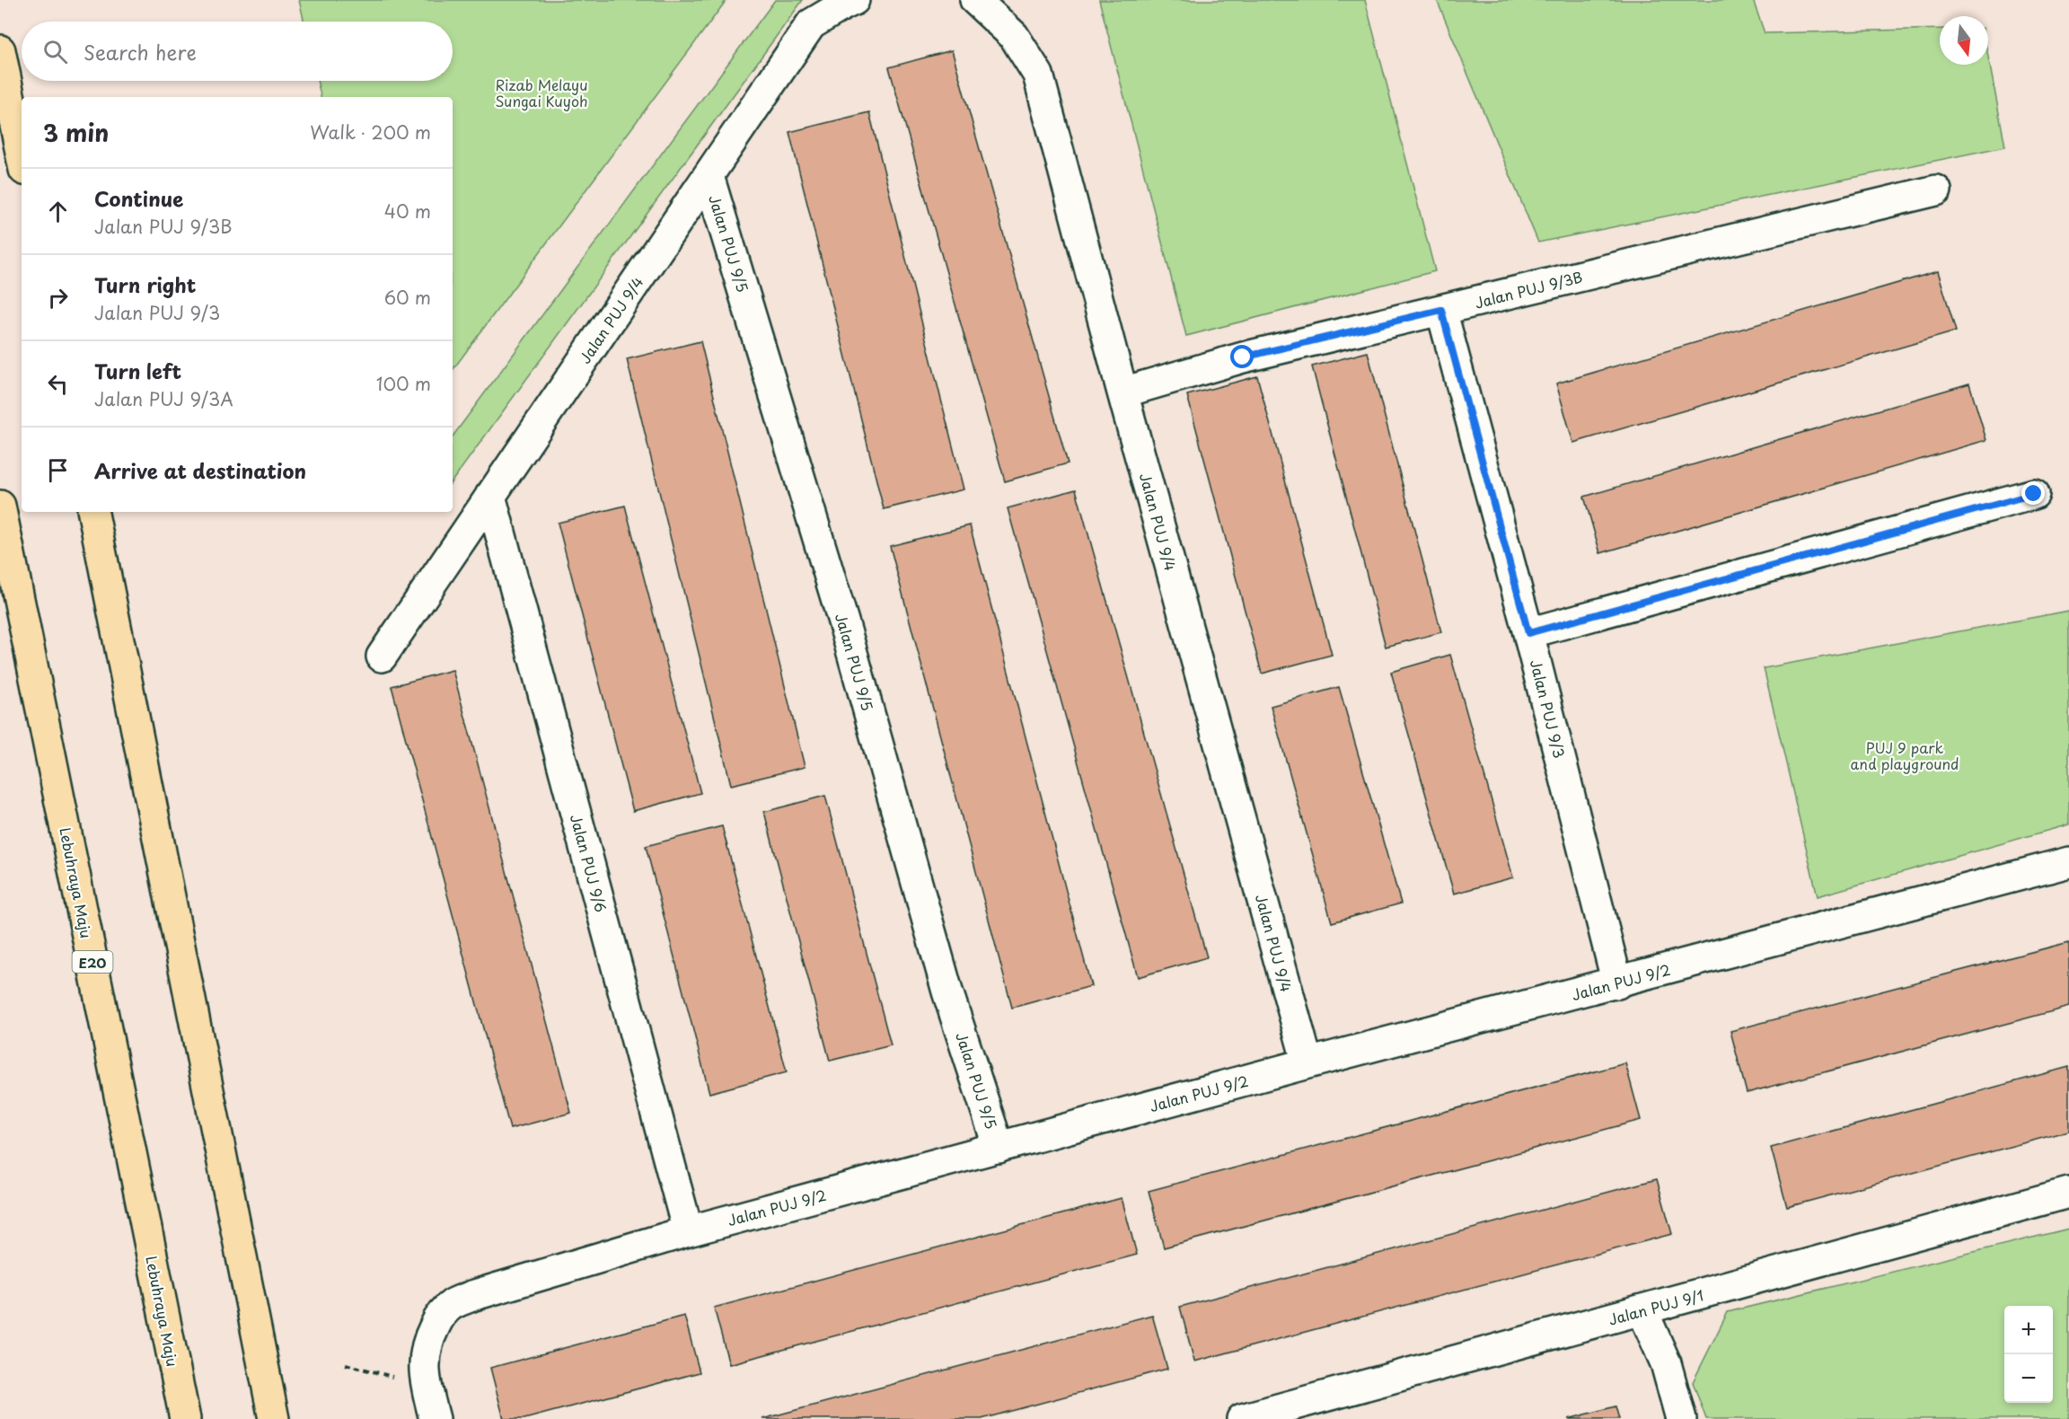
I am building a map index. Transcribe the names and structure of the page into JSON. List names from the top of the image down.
{
  "streets": {
    "highway": ["Lebuhraya Maju", "E20"],
    "street": [
      "Jalan PUJ 9/5",
      "Jalan PUJ 9/3B",
      "Jalan PUJ 9/4",
      "Jalan PUJ 9/3",
      "Jalan PUJ 9/6",
      "Jalan PUJ 9/2",
      "Jalan PUJ 9/1"
    ]
  },
  "crossings": [
    ["Jalan PUJ 9/5", "Jalan PUJ 9/4"],
    ["Jalan PUJ 9/5", "Jalan PUJ 9/2"],
    ["Jalan PUJ 9/3B", "Jalan PUJ 9/4"],
    ["Jalan PUJ 9/3B", "Jalan PUJ 9/3"],
    ["Jalan PUJ 9/4", "Jalan PUJ 9/6"],
    ["Jalan PUJ 9/4", "Jalan PUJ 9/2"],
    ["Jalan PUJ 9/3", "Jalan PUJ 9/2"],
    ["Jalan PUJ 9/6", "Jalan PUJ 9/2"]
  ],
  "parks": ["Rizab Melayu Sungai Kuyoh", "PUJ 9 park and playground"],
  "north": "bottom",
  "page": {
    "search": "Search here",
    "heading": ["3 min", "Walk · 200 m"],
    "list": [
      ["Continue", "Jalan PUJ 9/3B", "40 m"],
      ["Turn right", "Jalan PUJ 9/3", "60 m"],
      ["Turn left", "Jalan PUJ 9/3A", "100 m"],
      "Arrive at destination"
    ],
    "map_buttons": ["+", "−"]
  }
}
